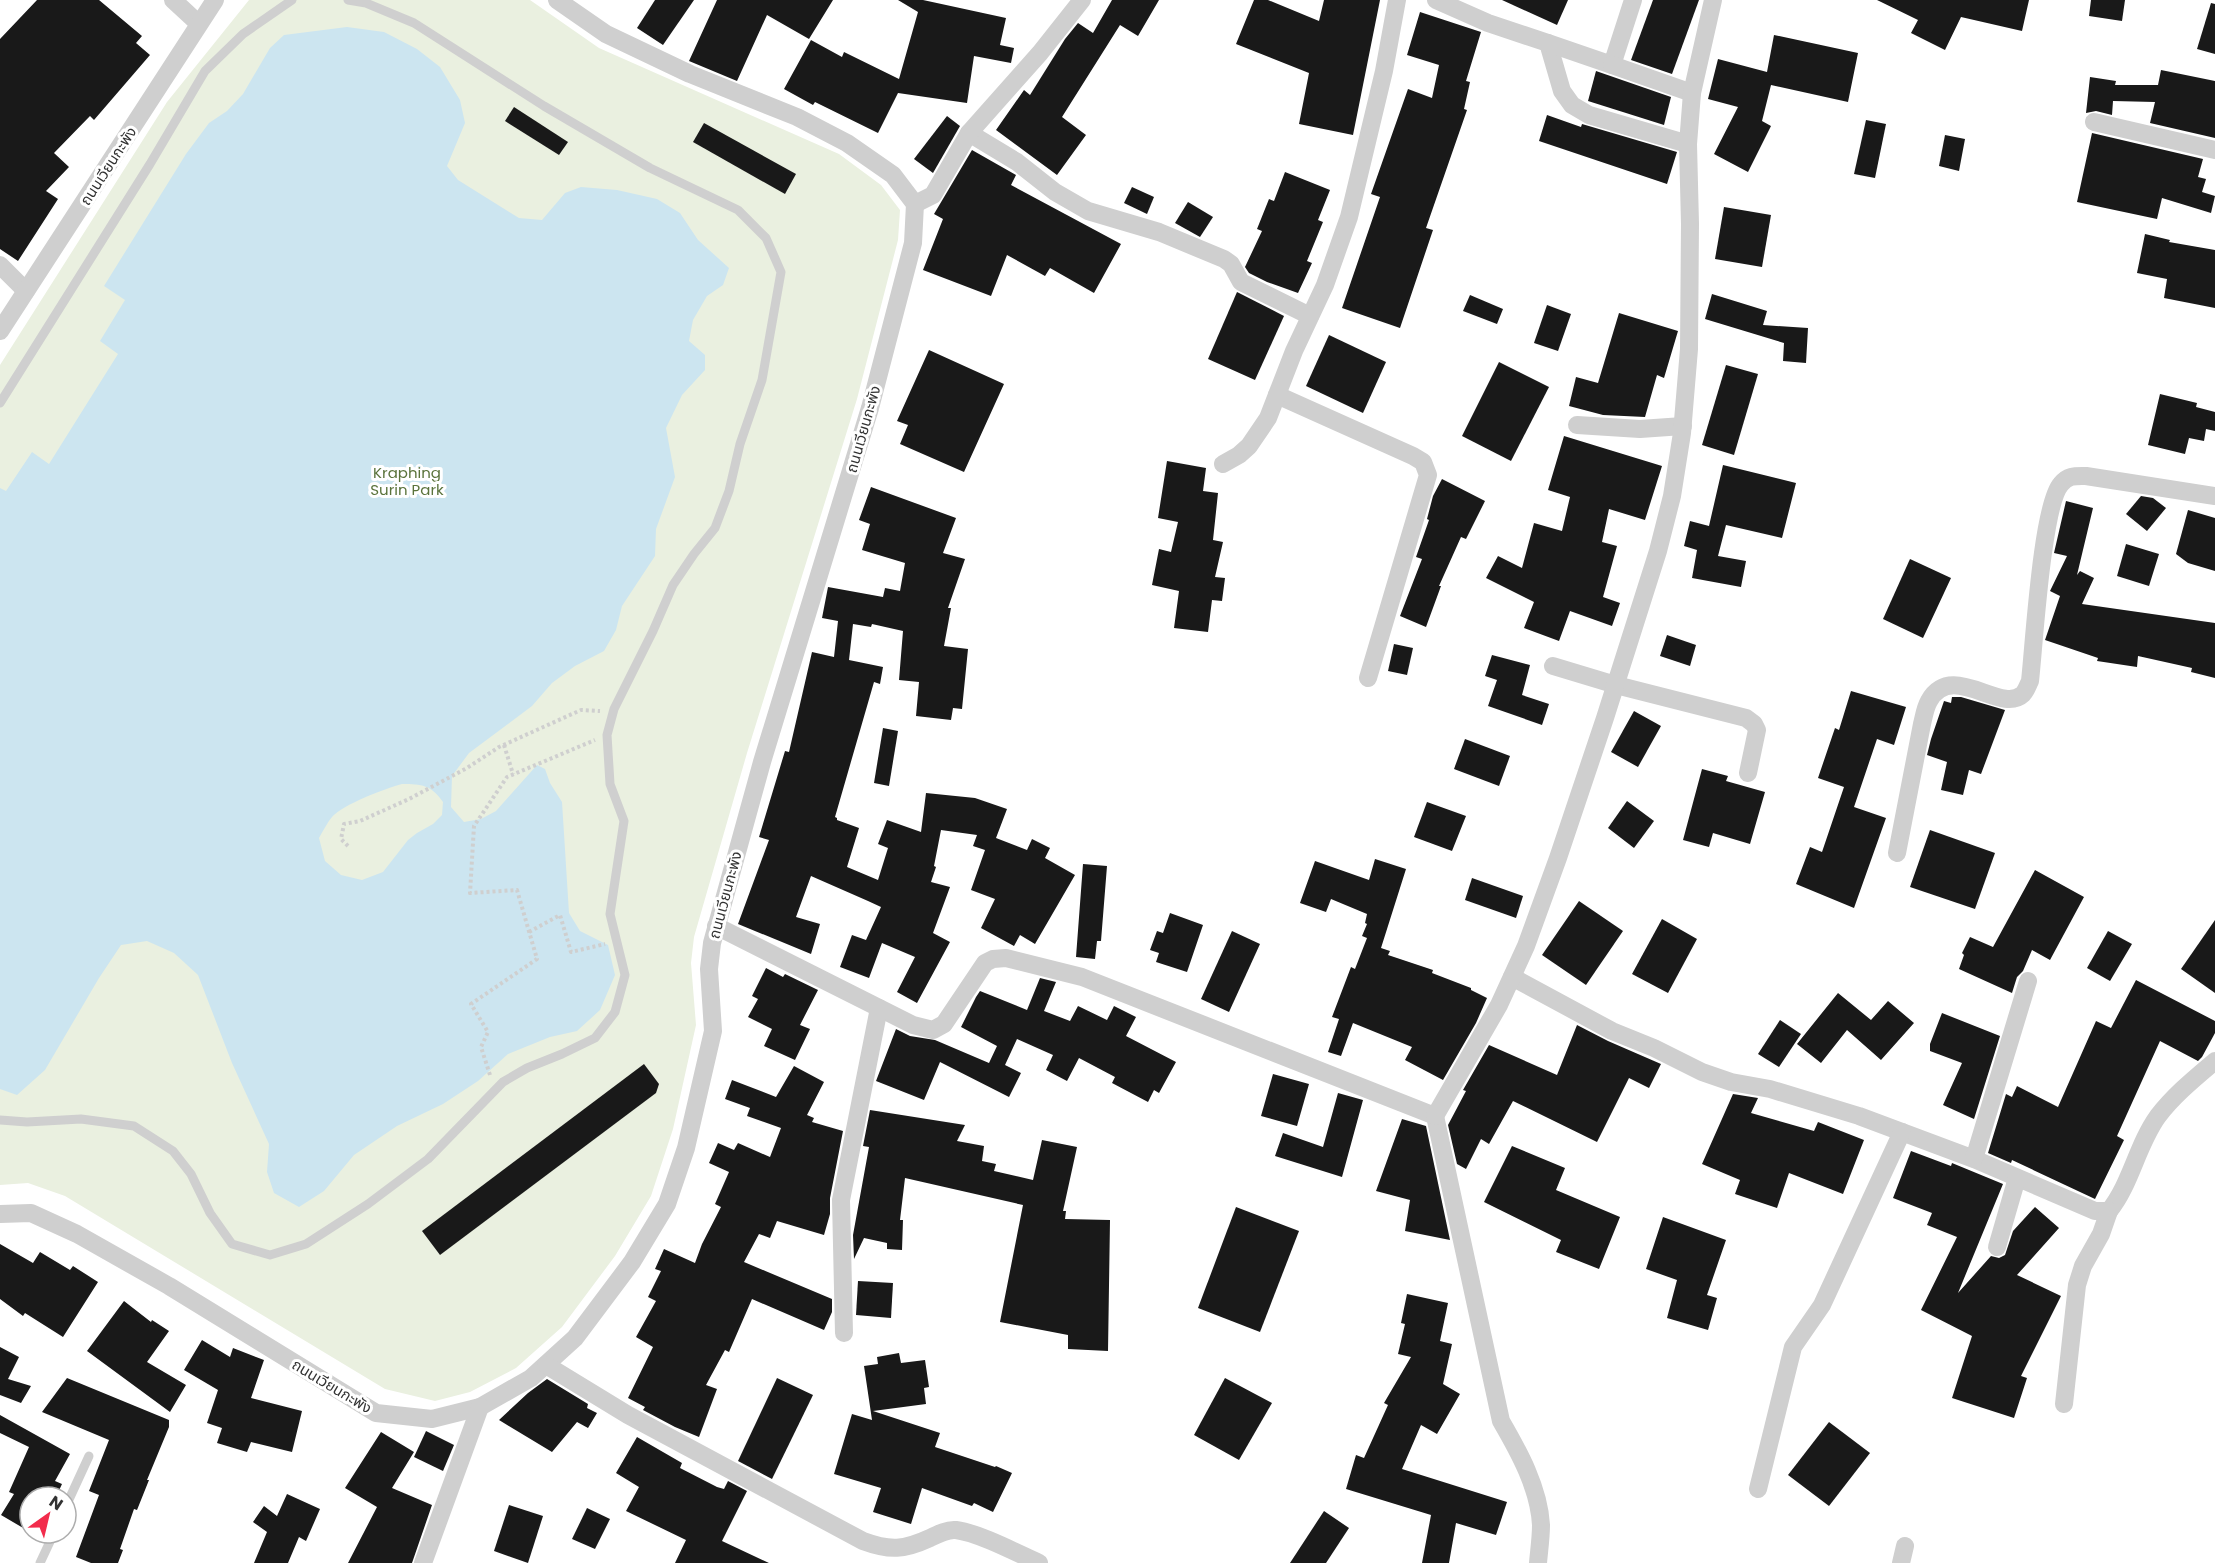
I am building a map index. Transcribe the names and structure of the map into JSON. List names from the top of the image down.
{
  "streets": {
    "street": ["ถนนเวียนกะพัง"]
  },
  "parks": ["Kraphing Surin Park"],
  "north": "top right"
}
